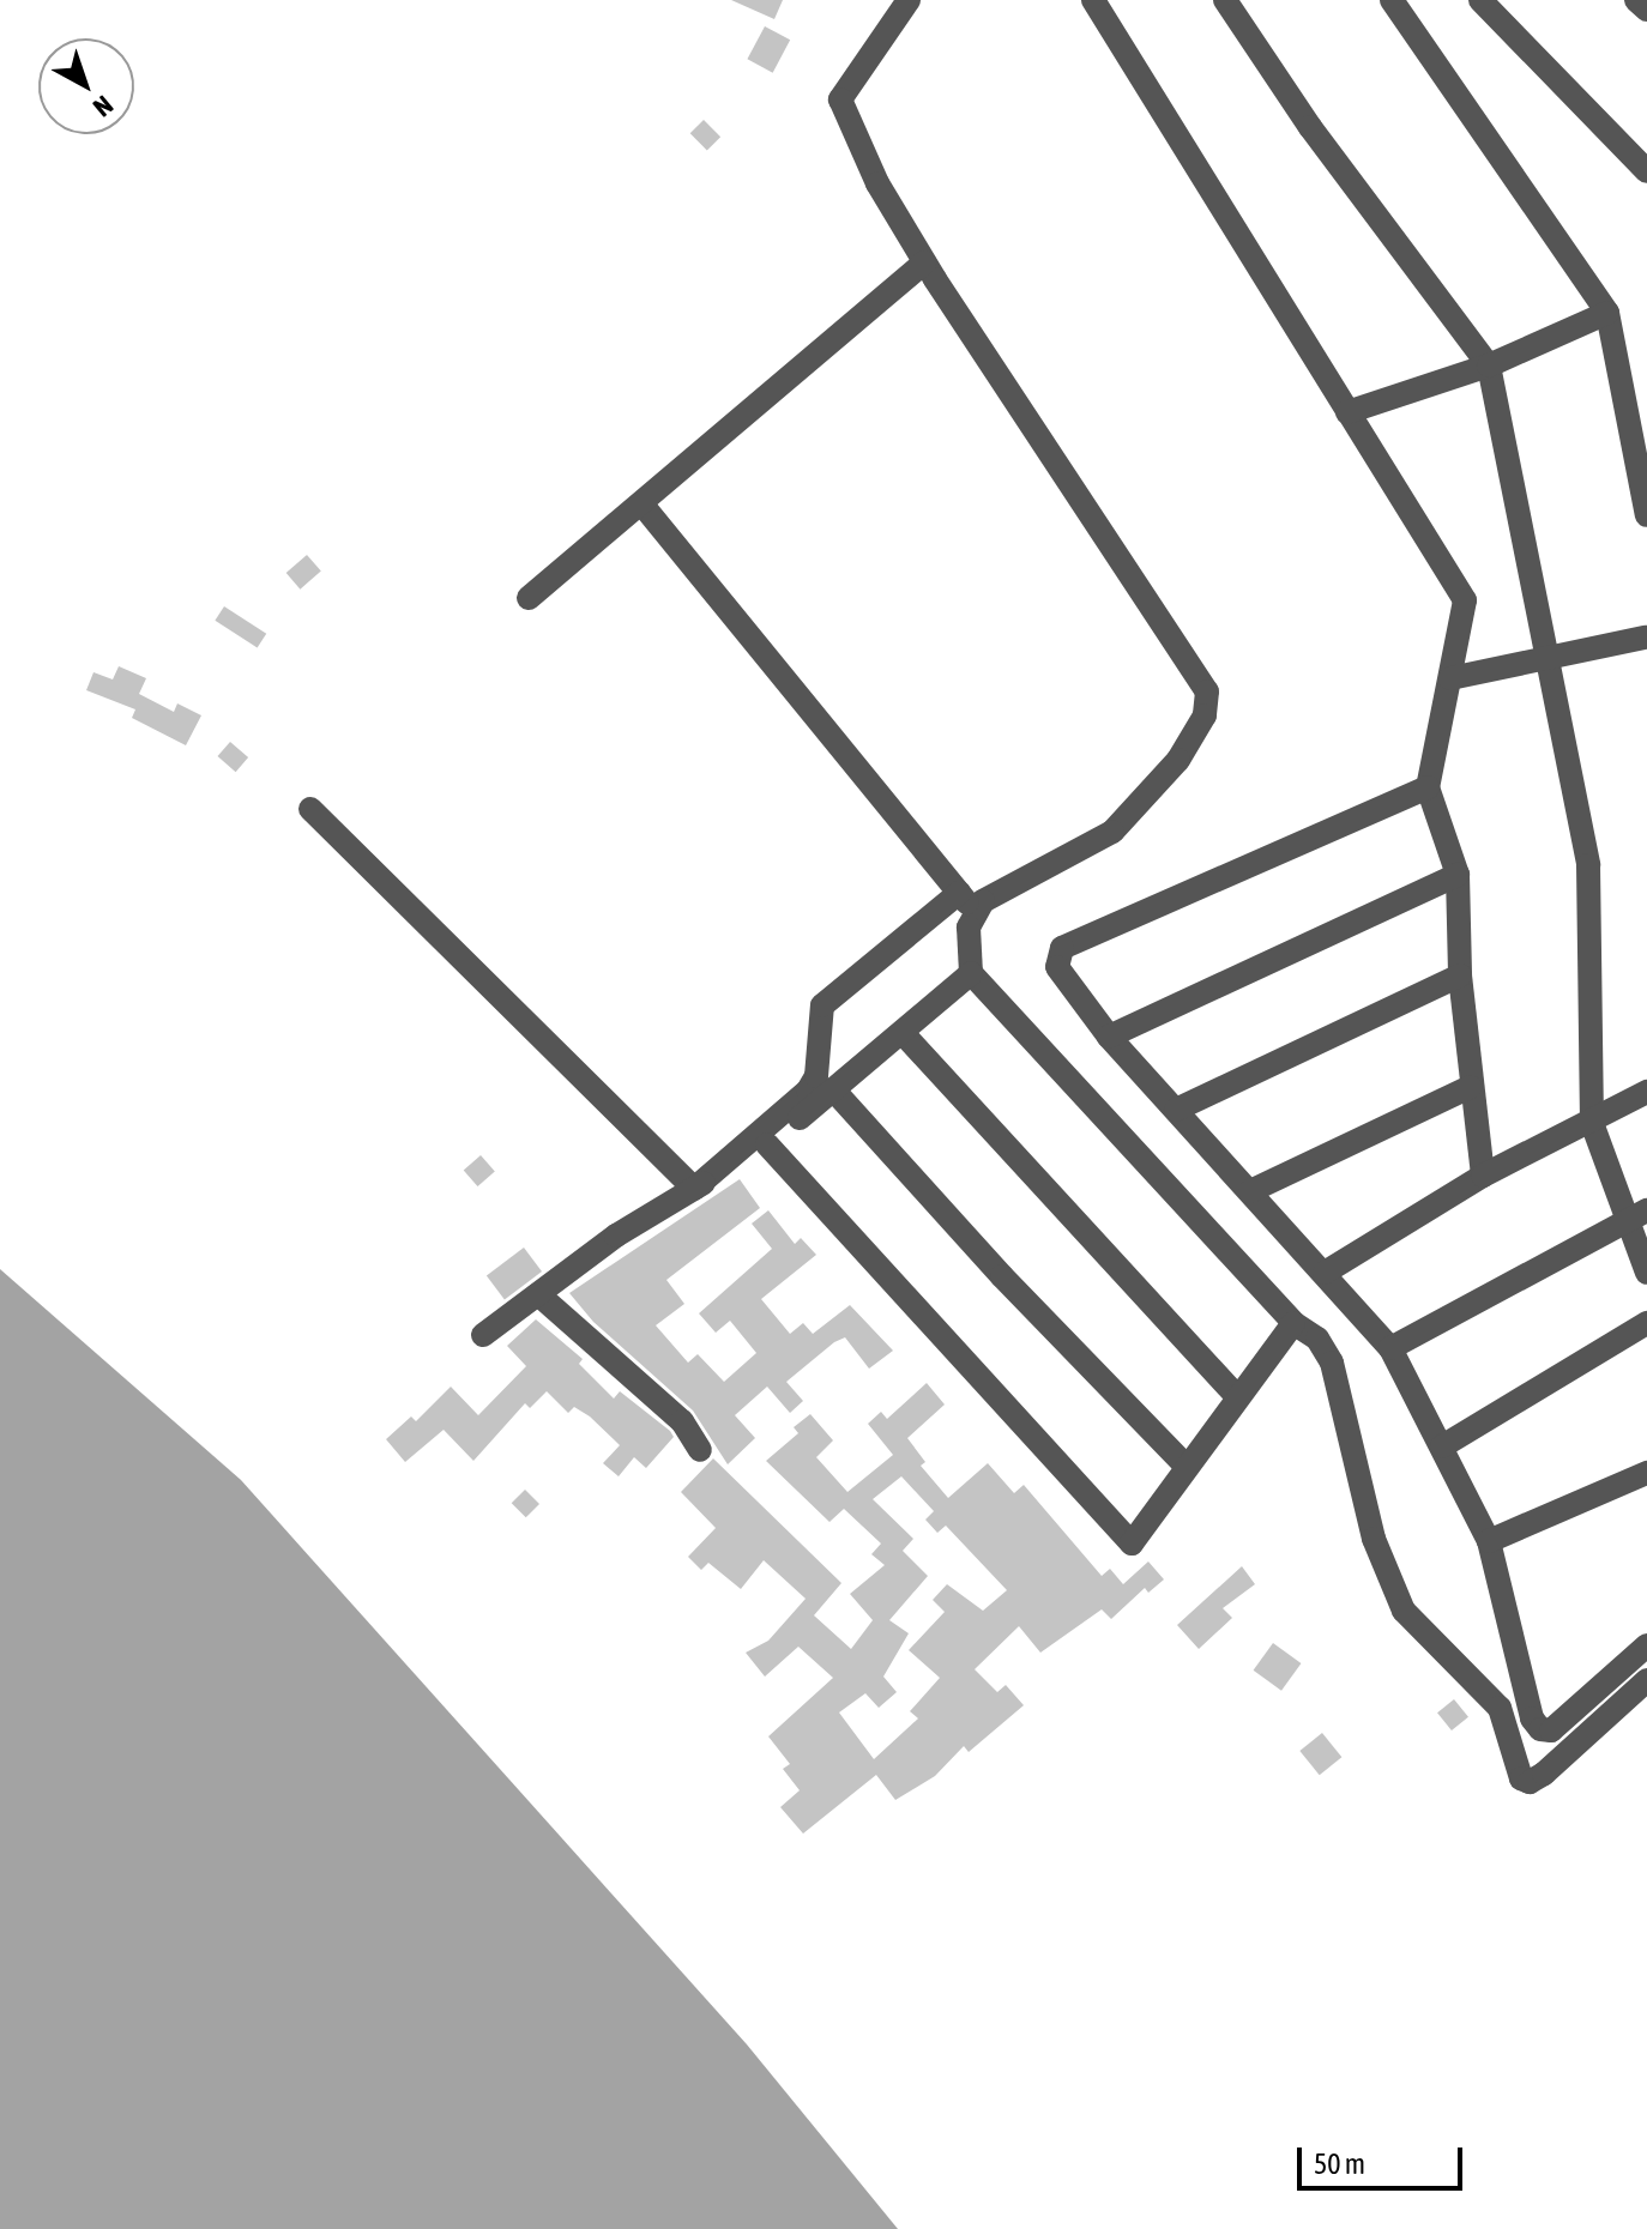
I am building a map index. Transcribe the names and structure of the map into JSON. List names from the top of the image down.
{
  "scale_bar": "50 m",
  "north": "bottom right"
}
